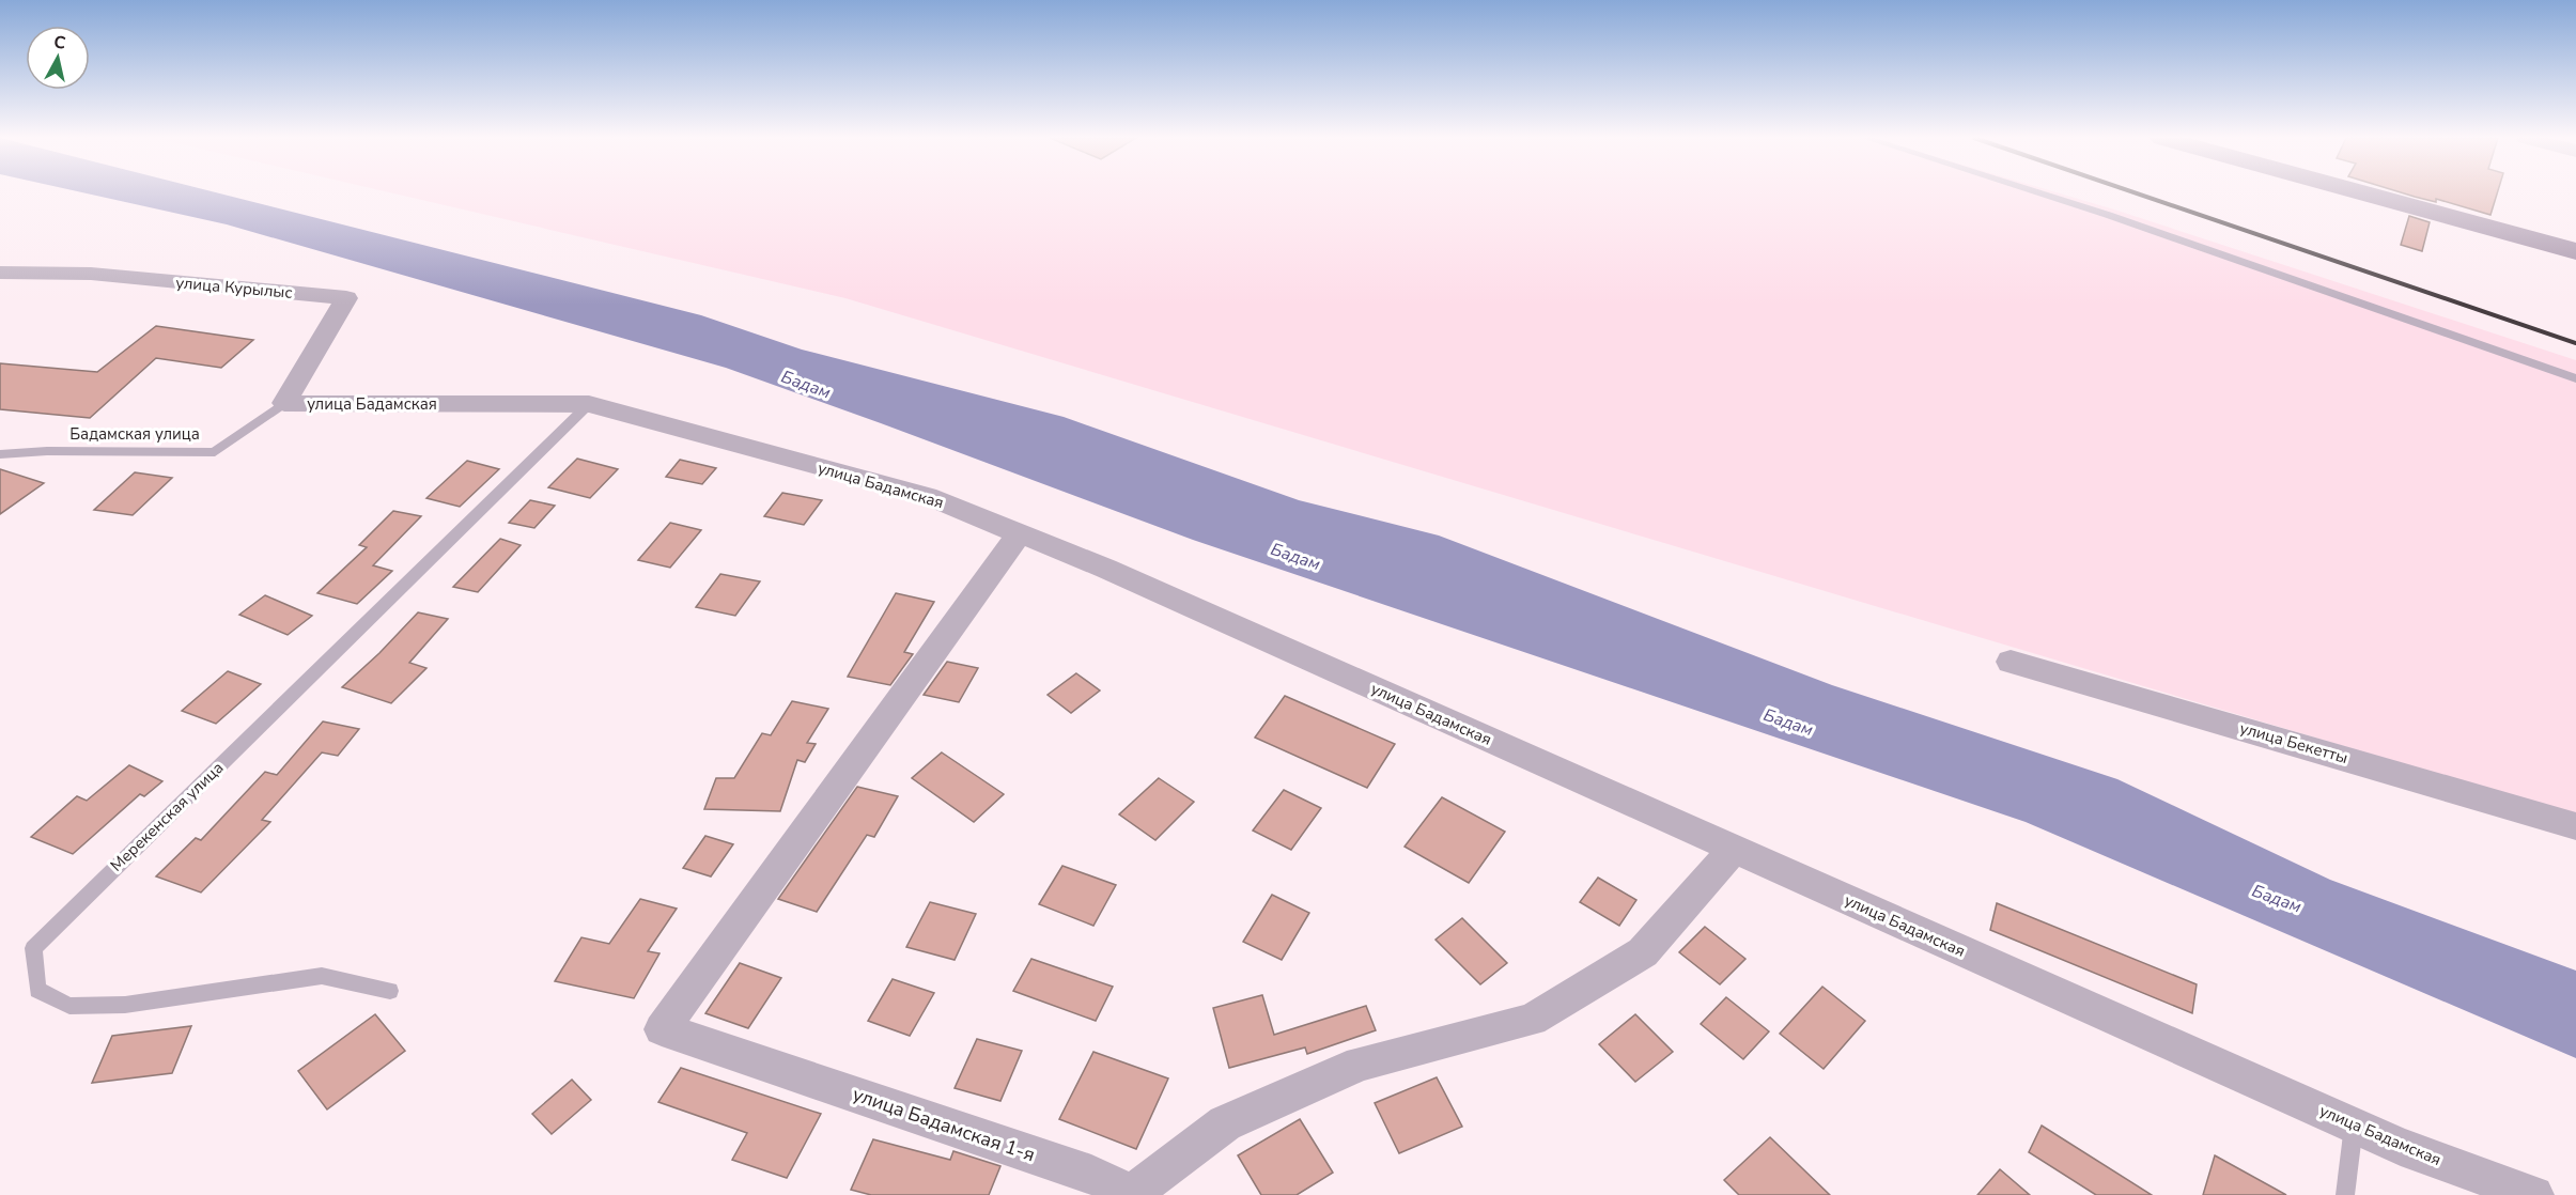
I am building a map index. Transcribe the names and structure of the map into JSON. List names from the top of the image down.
{
  "streets": {
    "street": [
      "улица Курылыс",
      "улица Бадамская",
      "улица Бекетты",
      "улица Бадамская 1-я"
    ],
    "lane": ["Бадамская улица", "Мерекенская улица"]
  },
  "crossings": [
    ["улица Курылыс", "улица Бадамская"],
    ["улица Курылыс", "Бадамская улица"],
    ["улица Бадамская", "Бадамская улица"],
    ["улица Бадамская", "Мерекенская улица"],
    ["улица Бадамская", "улица Бадамская 1-я"]
  ],
  "water": ["Бадам"],
  "north": "top"
}
